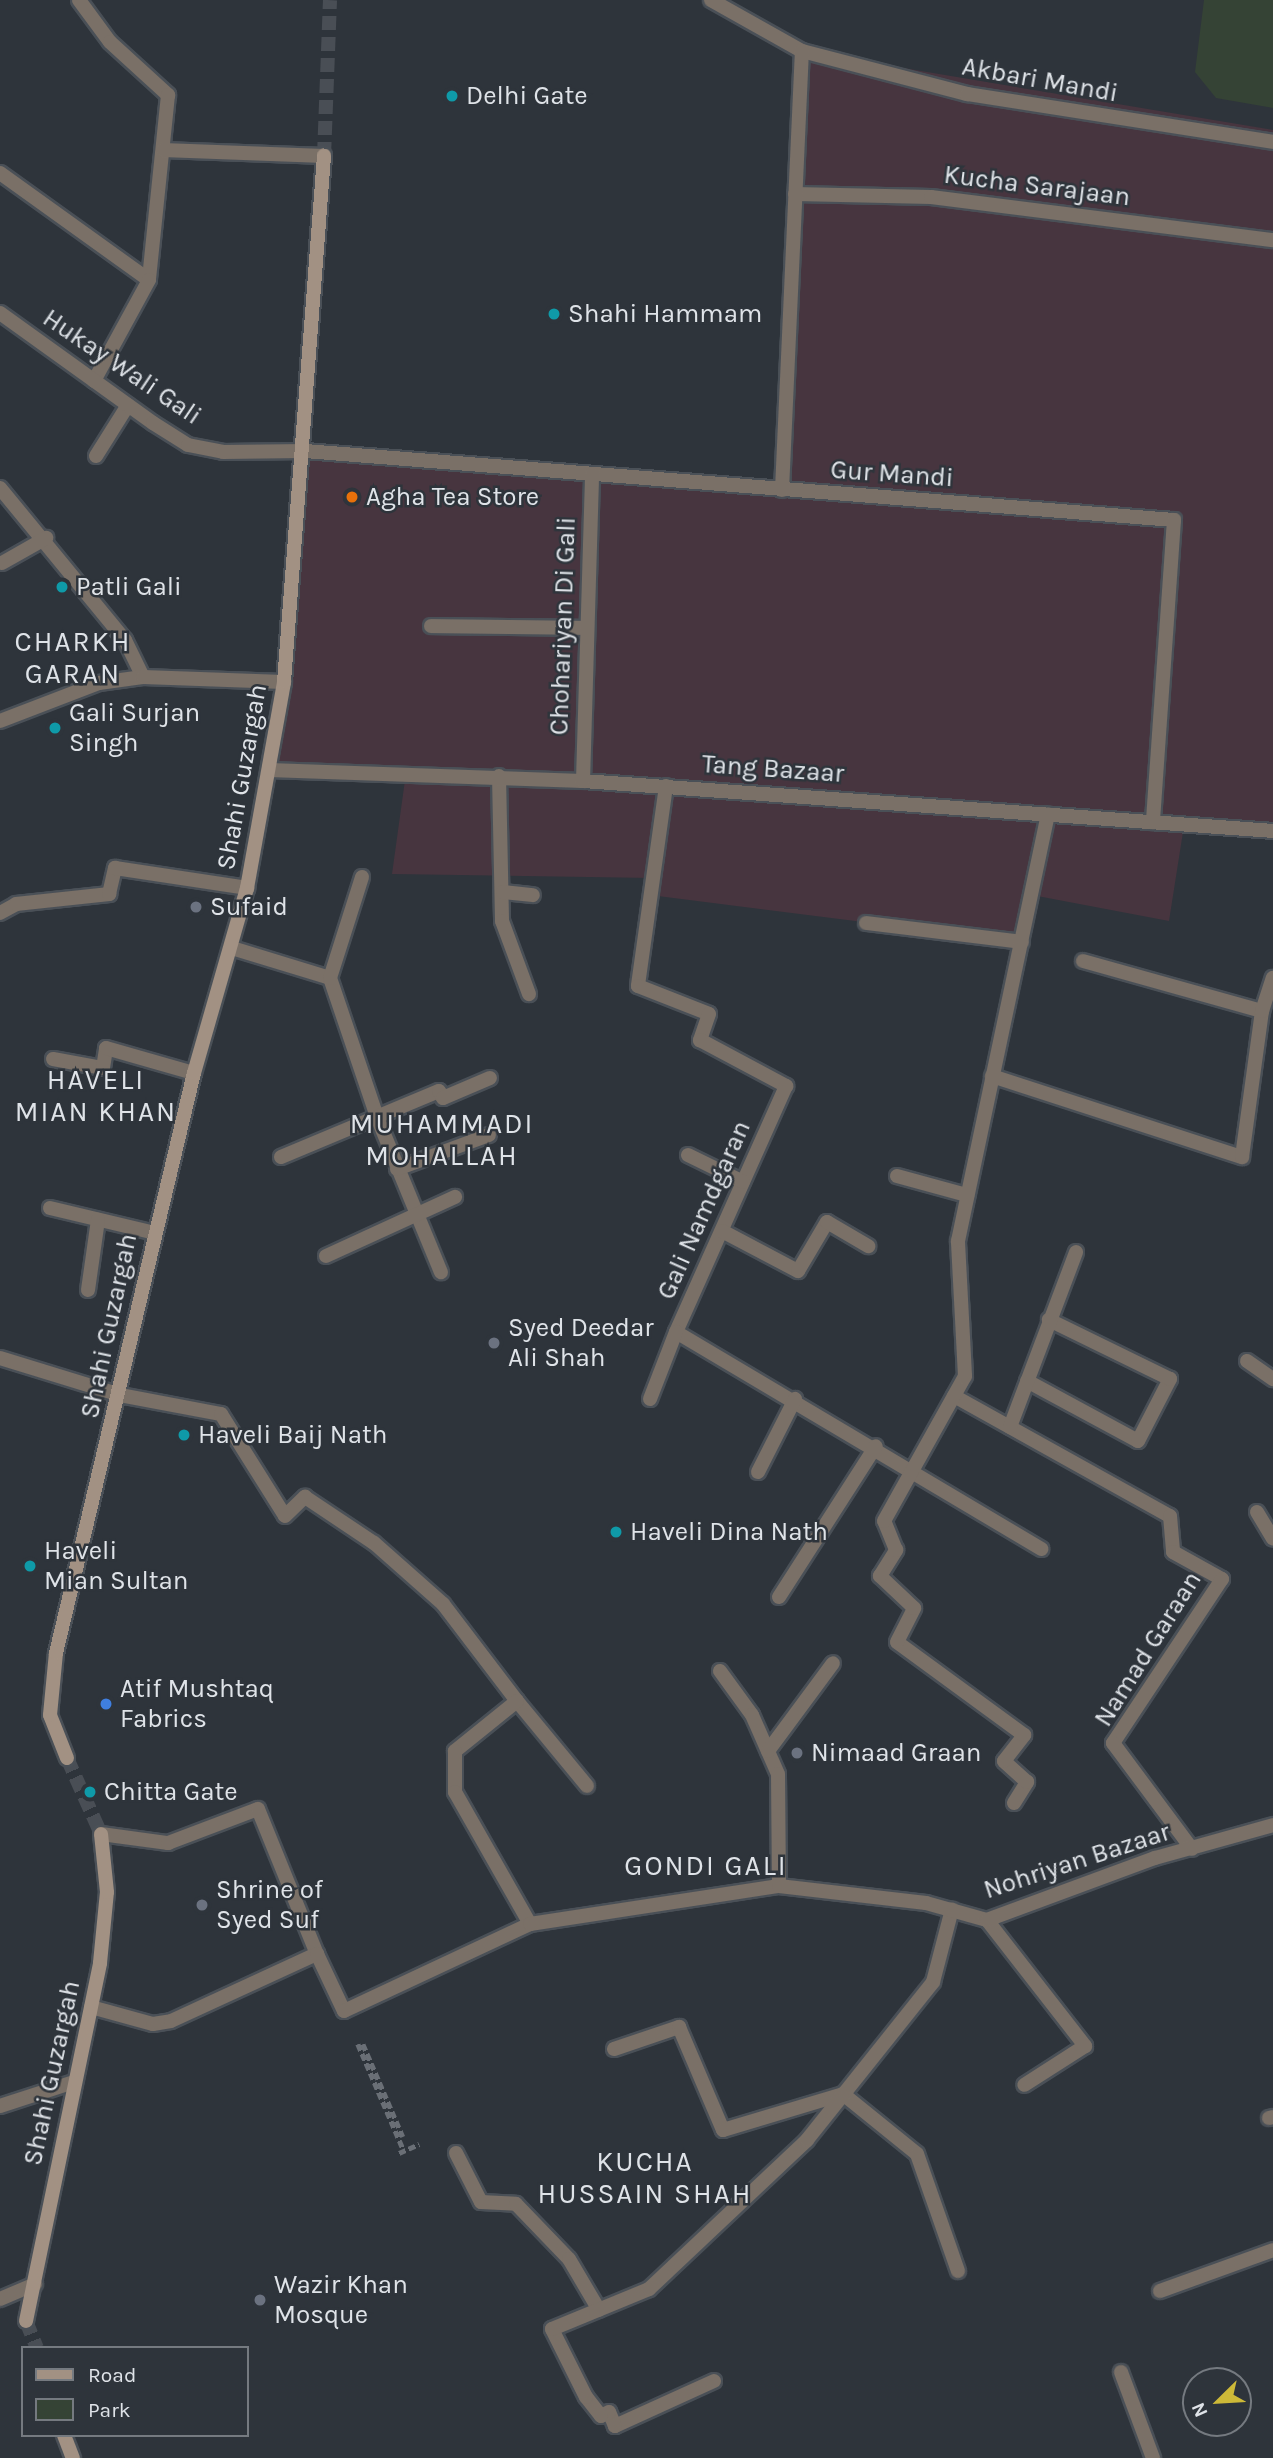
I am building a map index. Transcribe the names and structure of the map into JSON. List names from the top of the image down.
{
  "streets": {
    "street": [
      "Akbari Mandi",
      "Kucha Sarajaan",
      "Hukay Wali Gali",
      "Gur Mandi",
      "Chohariyan Di Gali",
      "Tang Bazaar",
      "Shahi Guzargah",
      "Gali Namdgaran",
      "Namad Garaan",
      "Nohriyan Bazaar"
    ]
  },
  "crossings": [
    ["Hukay Wali Gali", "Gur Mandi"],
    ["Hukay Wali Gali", "Shahi Guzargah"],
    ["Gur Mandi", "Chohariyan Di Gali"],
    ["Gur Mandi", "Tang Bazaar"],
    ["Gur Mandi", "Shahi Guzargah"],
    ["Chohariyan Di Gali", "Tang Bazaar"],
    ["Tang Bazaar", "Shahi Guzargah"],
    ["Tang Bazaar", "Gali Namdgaran"],
    ["Namad Garaan", "Nohriyan Bazaar"]
  ],
  "districts": [
    "CHARKH GARAN",
    "HAVELI MIAN KHAN",
    "MUHAMMADI MOHALLAH",
    "GONDI GALI",
    "KUCHA HUSSAIN SHAH"
  ],
  "places": [
    "Delhi Gate",
    "Shahi Hammam",
    "Agha Tea Store",
    "Patli Gali",
    "Gali Surjan Singh",
    "Sufaid",
    "Syed Deedar Ali Shah",
    "Haveli Baij Nath",
    "Haveli Dina Nath",
    "Haveli Mian Sultan",
    "Atif Mushtaq Fabrics",
    "Nimaad Graan",
    "Chitta Gate",
    "Shrine of Syed Suf",
    "Wazir Khan Mosque"
  ],
  "legend": ["Road", "Park"],
  "north": "bottom left"
}
